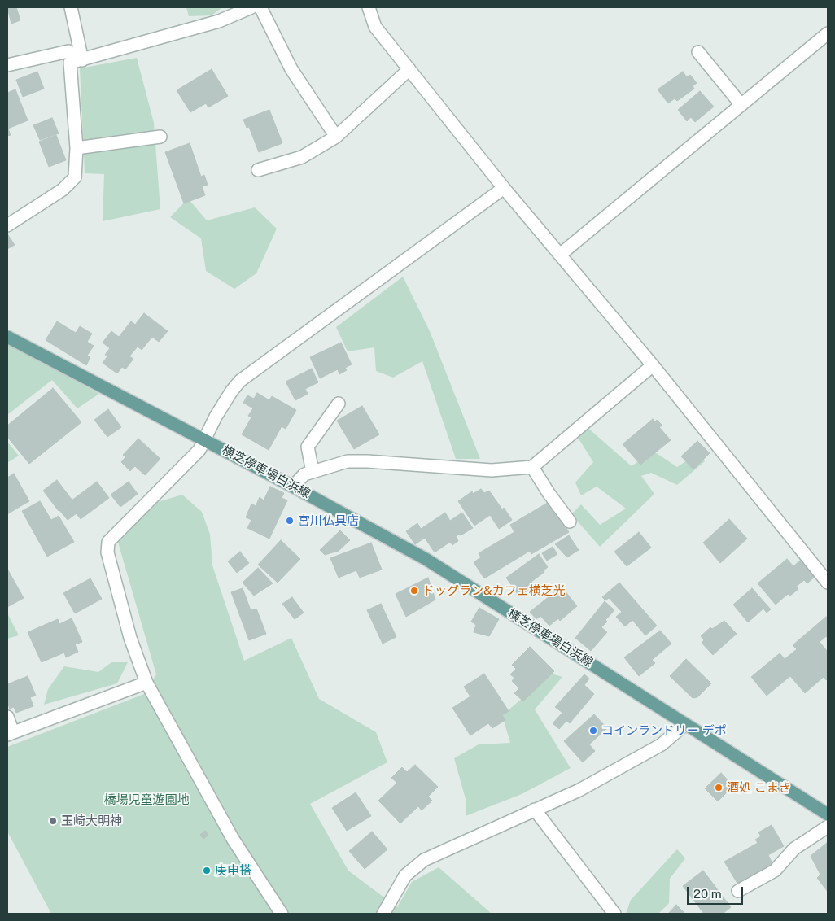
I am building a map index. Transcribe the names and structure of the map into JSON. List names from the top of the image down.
{
  "streets": {
    "main road": ["横芝停車場白浜線"]
  },
  "parks": ["橋場児童遊園地"],
  "places": [
    "宮川仏具店",
    "ドッグラン&カフェ横芝光",
    "コインランドリー デポ",
    "酒処 こまき",
    "玉崎大明神",
    "庚申搭"
  ],
  "scale_bar": "20 m"
}
